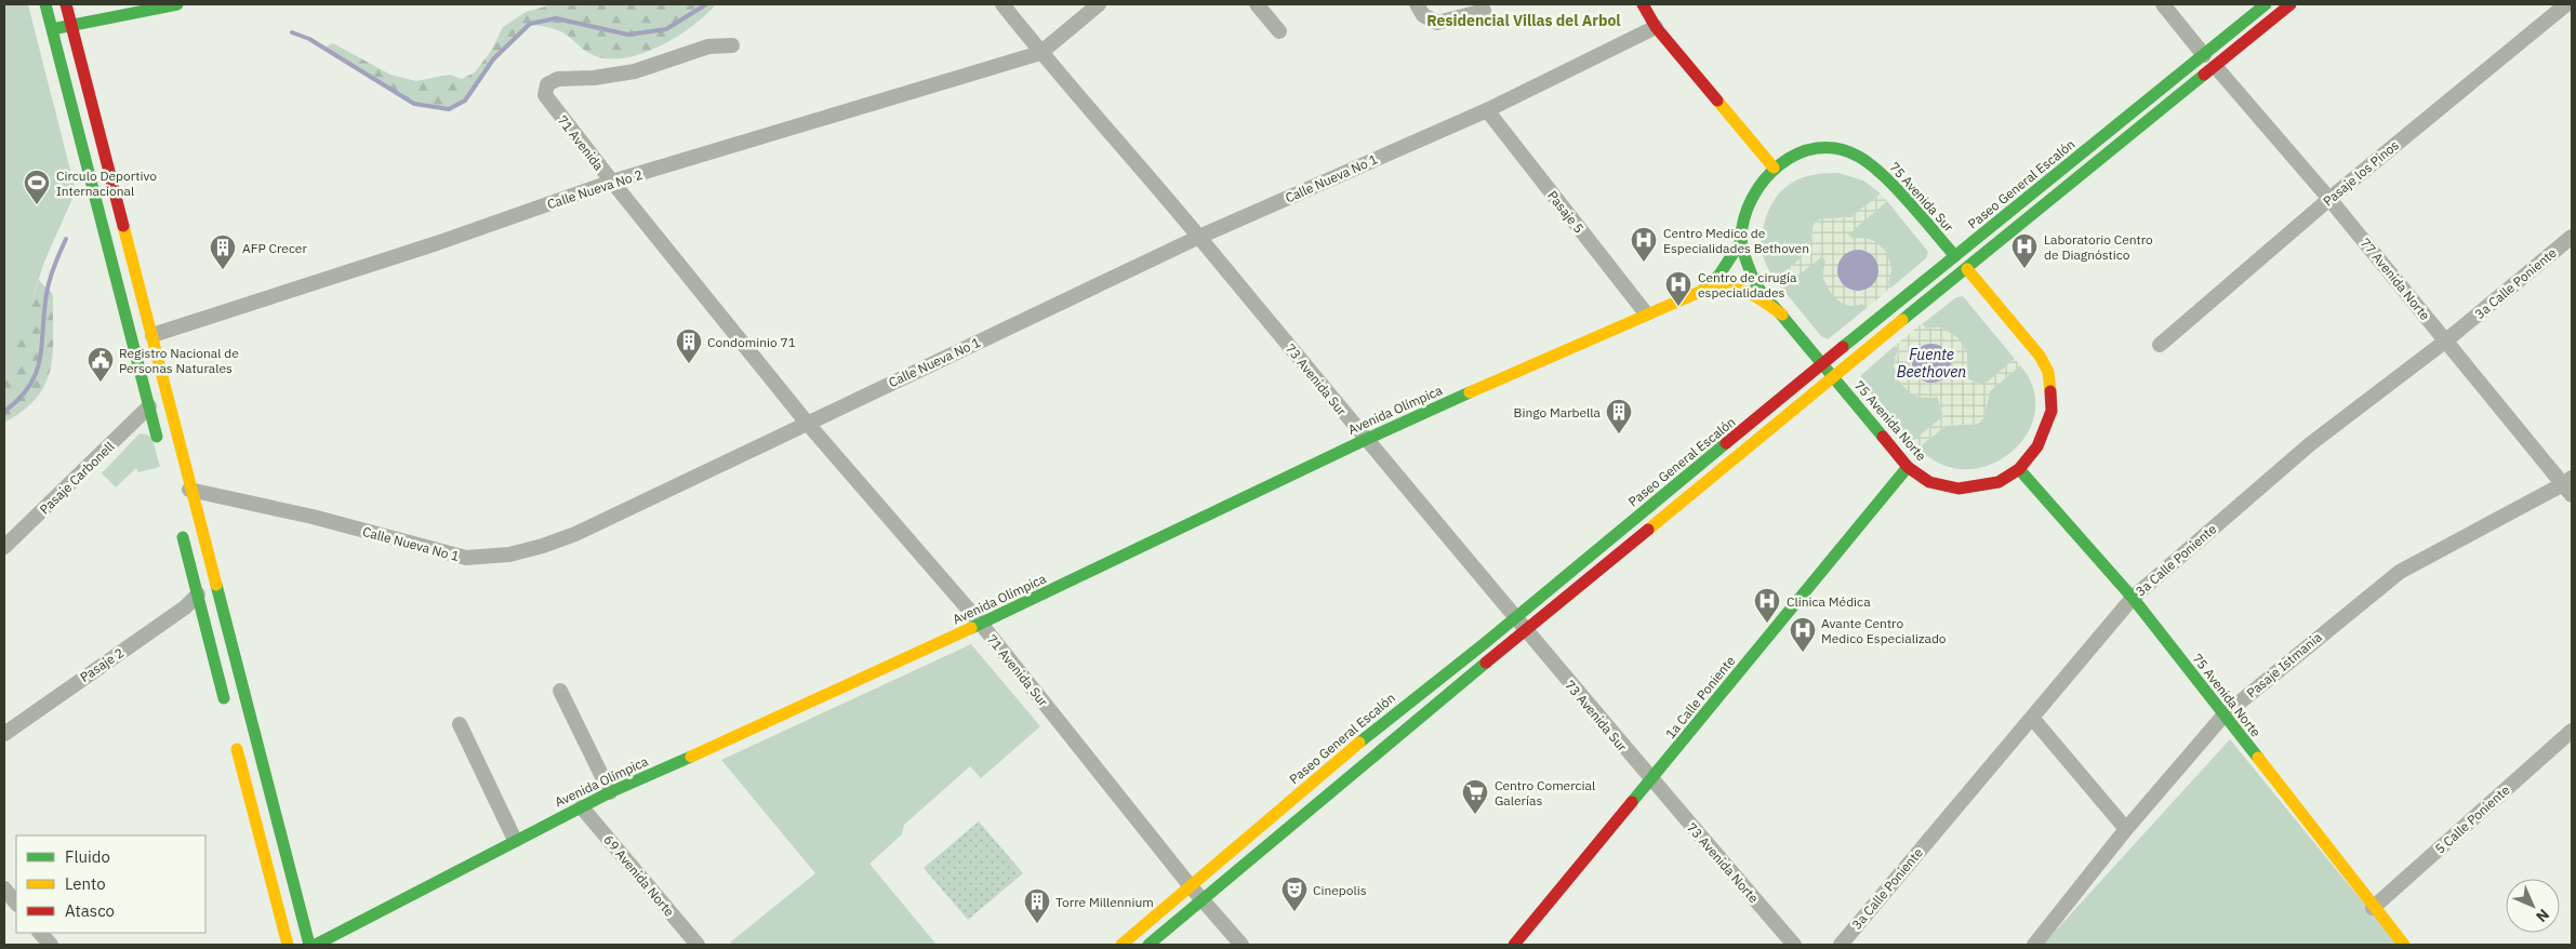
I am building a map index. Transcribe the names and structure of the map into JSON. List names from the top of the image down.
{
  "streets": {
    "main road": [
      "Paseo General Escalón",
      "75 Avenida Sur",
      "Avenida Olímpica",
      "75 Avenida Norte",
      "1a Calle Poniente"
    ],
    "street": [
      "71 Avenida",
      "Pasaje los Pinos",
      "Calle Nueva No 1",
      "Calle Nueva No 2",
      "Pasaje 5",
      "77 Avenida Norte",
      "3a Calle Poniente",
      "73 Avenida Sur",
      "Pasaje Carbonell",
      "Pasaje 2",
      "Pasaje Istmania",
      "71 Avenida Sur",
      "5 Calle Poniente",
      "73 Avenida Norte",
      "69 Avenida Norte"
    ]
  },
  "crossings": [
    ["71 Avenida", "Calle Nueva No 1"],
    ["71 Avenida", "Calle Nueva No 2"],
    ["71 Avenida", "71 Avenida Sur"],
    ["Pasaje los Pinos", "77 Avenida Norte"],
    ["Calle Nueva No 1", "Pasaje 5"],
    ["Calle Nueva No 1", "73 Avenida Sur"],
    ["Calle Nueva No 1", "71 Avenida Sur"],
    ["Paseo General Escalón", "75 Avenida Sur"],
    ["Paseo General Escalón", "73 Avenida Sur"],
    ["Paseo General Escalón", "71 Avenida Sur"],
    ["Calle Nueva No 2", "73 Avenida Sur"],
    ["75 Avenida Sur", "Avenida Olímpica"],
    ["75 Avenida Sur", "75 Avenida Norte"],
    ["Pasaje 5", "Avenida Olímpica"],
    ["77 Avenida Norte", "3a Calle Poniente"],
    ["77 Avenida Norte", "Pasaje Istmania"],
    ["3a Calle Poniente", "75 Avenida Norte"],
    ["73 Avenida Sur", "Avenida Olímpica"],
    ["73 Avenida Sur", "1a Calle Poniente"],
    ["73 Avenida Sur", "73 Avenida Norte"],
    ["Avenida Olímpica", "71 Avenida Sur"],
    ["Avenida Olímpica", "69 Avenida Norte"],
    ["75 Avenida Norte", "Pasaje Istmania"],
    ["75 Avenida Norte", "1a Calle Poniente"],
    ["75 Avenida Norte", "5 Calle Poniente"],
    ["1a Calle Poniente", "73 Avenida Norte"]
  ],
  "districts": ["Residencial Villas del Arbol"],
  "water": ["Fuente Beethoven"],
  "places": {
    "sports": ["Circulo Deportivo Internacional"],
    "hospital": [
      "Centro Medico de Especialidades Bethoven",
      "Laboratorio Centro de Diagnóstico",
      "Centro de cirugía especialidades",
      "Clinica Médica",
      "Avante Centro Medico Especializado"
    ],
    "building": [
      "AFP Crecer",
      "Condominio 71",
      "Bingo Marbella",
      "Torre Millennium"
    ],
    "public building": ["Registro Nacional de Personas Naturales"],
    "supermarket": ["Centro Comercial Galerías"],
    "theatre": ["Cinepolis"]
  },
  "legend": ["Fluido", "Lento", "Atasco"],
  "north": "bottom right"
}
